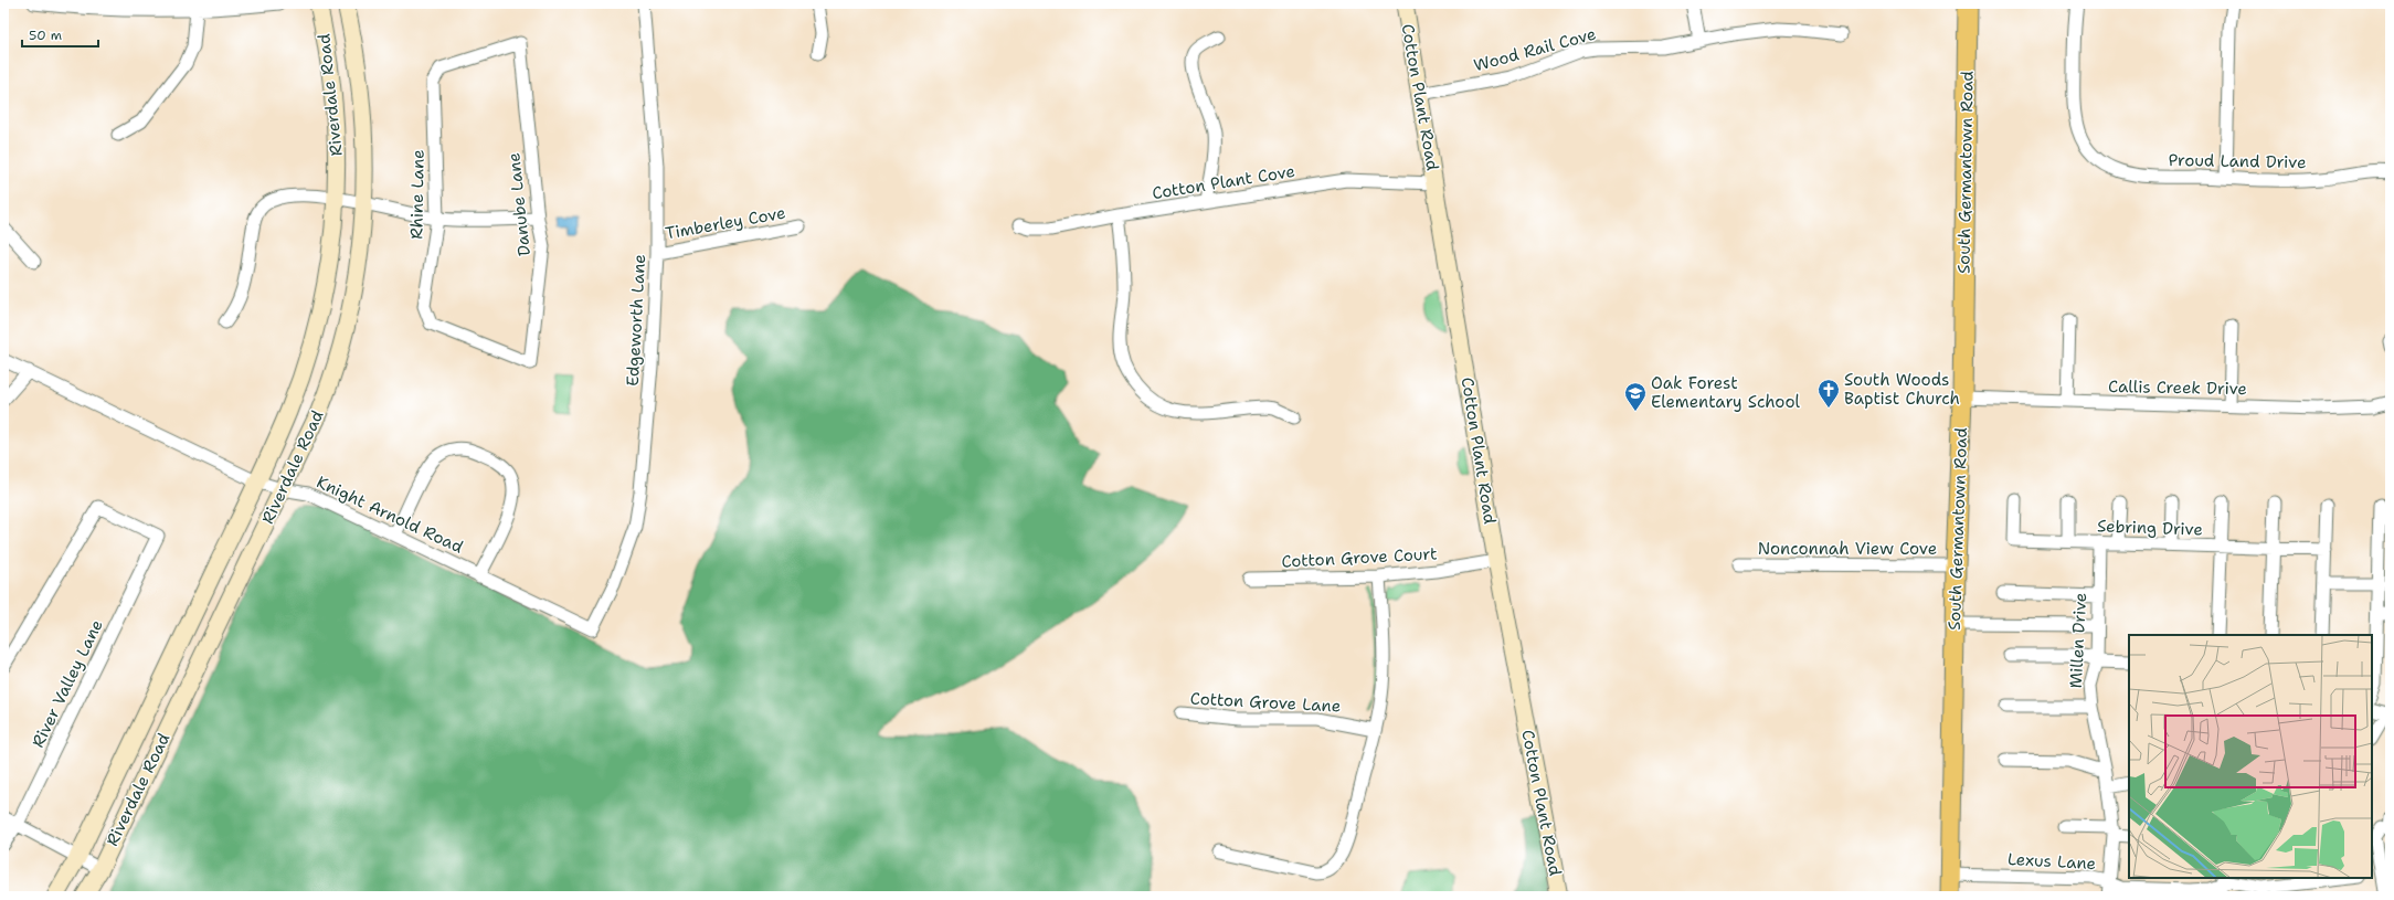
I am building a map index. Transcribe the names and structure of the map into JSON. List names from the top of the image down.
{
  "streets": {
    "main road": ["South Germantown Road"],
    "street": [
      "Wood Rail Cove",
      "Riverdale Road",
      "Cotton Plant Road",
      "Proud Land Drive",
      "Cotton Plant Cove",
      "Rhine Lane",
      "Danube Lane",
      "Timberley Cove",
      "Edgeworth Lane",
      "Callis Creek Drive",
      "Knight Arnold Road",
      "Sebring Drive",
      "Nonconnah View Cove",
      "Cotton Grove Court",
      "Millen Drive",
      "River Valley Lane",
      "Cotton Grove Lane",
      "Lexus Lane"
    ]
  },
  "crossings": [
    ["Wood Rail Cove", "Cotton Plant Road"],
    ["Riverdale Road", "Knight Arnold Road"],
    ["Cotton Plant Road", "Cotton Plant Cove"],
    ["Cotton Plant Road", "Cotton Grove Court"],
    ["South Germantown Road", "Callis Creek Drive"],
    ["South Germantown Road", "Nonconnah View Cove"],
    ["South Germantown Road", "Lexus Lane"],
    ["Rhine Lane", "Danube Lane"],
    ["Timberley Cove", "Edgeworth Lane"],
    ["Edgeworth Lane", "Knight Arnold Road"],
    ["Sebring Drive", "Millen Drive"],
    ["Millen Drive", "Lexus Lane"]
  ],
  "places": {
    "church": ["South Woods Baptist Church"],
    "school or university": ["Oak Forest Elementary School"]
  },
  "scale_bar": "50 m"
}
